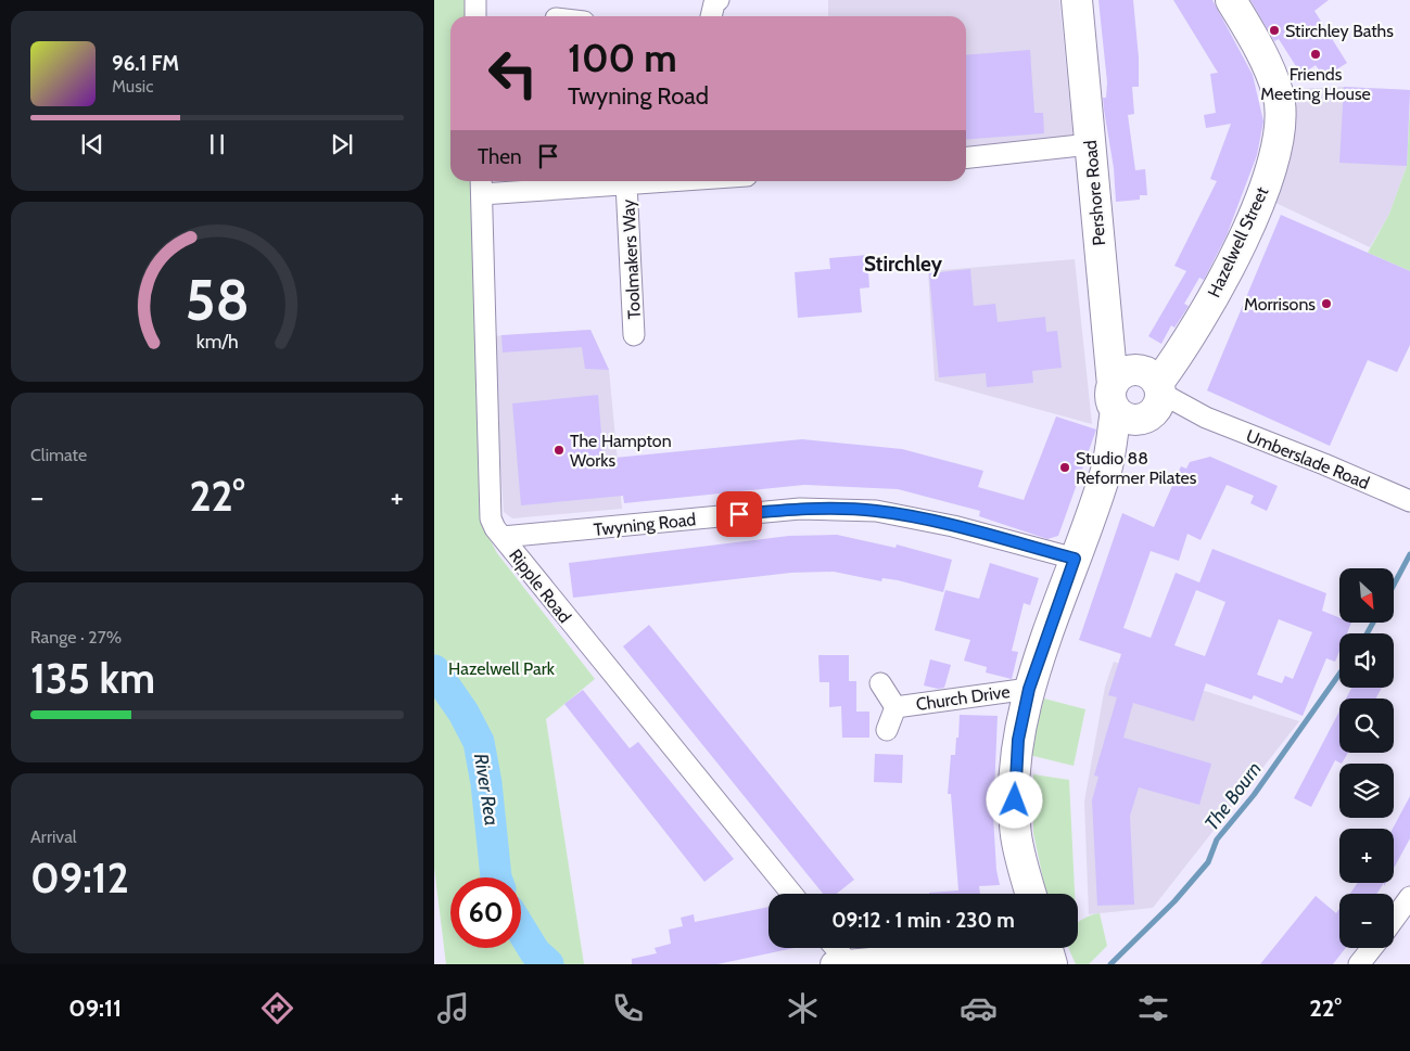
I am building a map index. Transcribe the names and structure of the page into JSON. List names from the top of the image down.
{
  "streets": {
    "main road": ["Pershore Road", "Hazelwell Street"],
    "street": [
      "Toolmakers Way",
      "Umberslade Road",
      "Twyning Road",
      "Ripple Road",
      "Church Drive"
    ]
  },
  "crossings": [
    ["Pershore Road", "Hazelwell Street"],
    ["Pershore Road", "Umberslade Road"],
    ["Hazelwell Street", "Umberslade Road"],
    ["Twyning Road", "Ripple Road"]
  ],
  "districts": ["Stirchley"],
  "water": ["River Rea", "The Bourn"],
  "parks": ["Hazelwell Park"],
  "places": [
    "Stirchley Baths",
    "Friends Meeting House",
    "Morrisons",
    "The Hampton Works",
    "Studio 88 Reformer Pilates"
  ],
  "north": "bottom right",
  "page": {
    "turn": ["100 m", "Twyning Road"],
    "song": ["96.1 FM", "Music"],
    "then": "Then",
    "tile": [
      "Climate",
      ["Range · 27%", "135 km"],
      ["Arrival", "09:12"]
    ],
    "heat": ["−", "22°", "+"],
    "map_buttons": ["+", "−"],
    "limit": "60",
    "trip": "09:12 · 1 min · 230 m",
    "tabs": ["09:11", "22°"],
    "gauge": ["58", "km/h"]
  }
}
